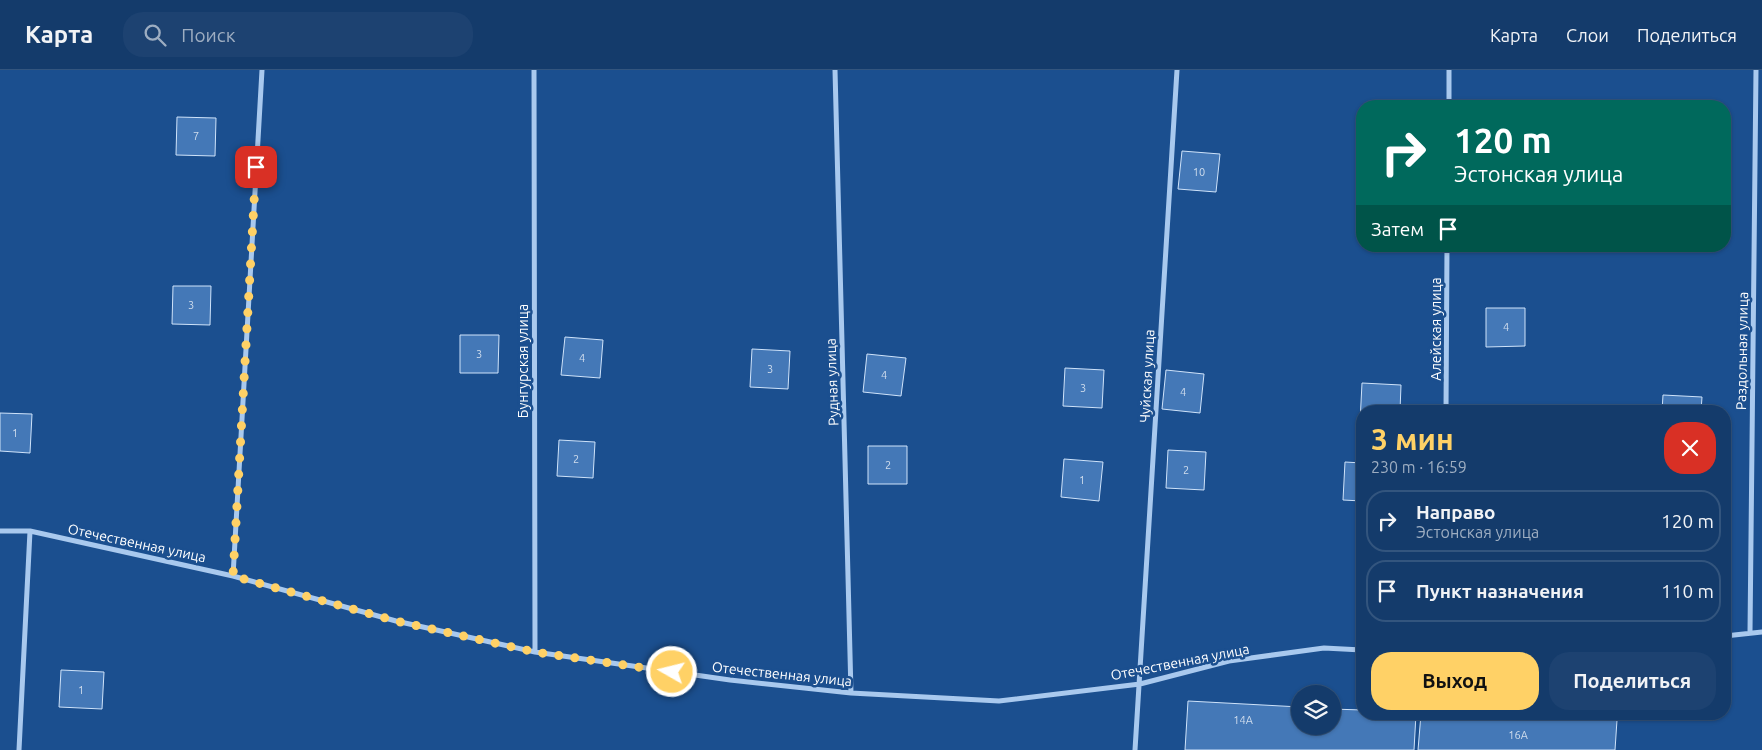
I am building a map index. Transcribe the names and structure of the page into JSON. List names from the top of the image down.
{
  "streets": {
    "street": [
      "Алейская улица",
      "Раздольная улица",
      "Бунгурская улица",
      "Чуйская улица",
      "Рудная улица",
      "Отечественная улица"
    ]
  },
  "crossings": [
    ["Бунгурская улица", "Отечественная улица"],
    ["Чуйская улица", "Отечественная улица"],
    ["Рудная улица", "Отечественная улица"]
  ],
  "house_numbers": [
    "7",
    "10",
    "3",
    "4",
    "3",
    "4",
    "3",
    "4",
    "3",
    "4",
    "1",
    "2",
    "2",
    "2",
    "1",
    "1",
    "14А",
    "16А"
  ],
  "page": {
    "header": "Карта",
    "search": "Поиск",
    "nav": ["Карта", "Слои", "Поделиться"],
    "turn": ["120 m", "Эстонская улица"],
    "then": "Затем",
    "heading": ["3 мин", "230 m · 16:59"],
    "list": [
      {
        "name": "Направо",
        "note": "Эстонская улица",
        "value": "120 m"
      },
      {
        "name": "Пункт назначения",
        "value": "110 m"
      }
    ],
    "buttons": ["Выход", "Поделиться"]
  }
}
